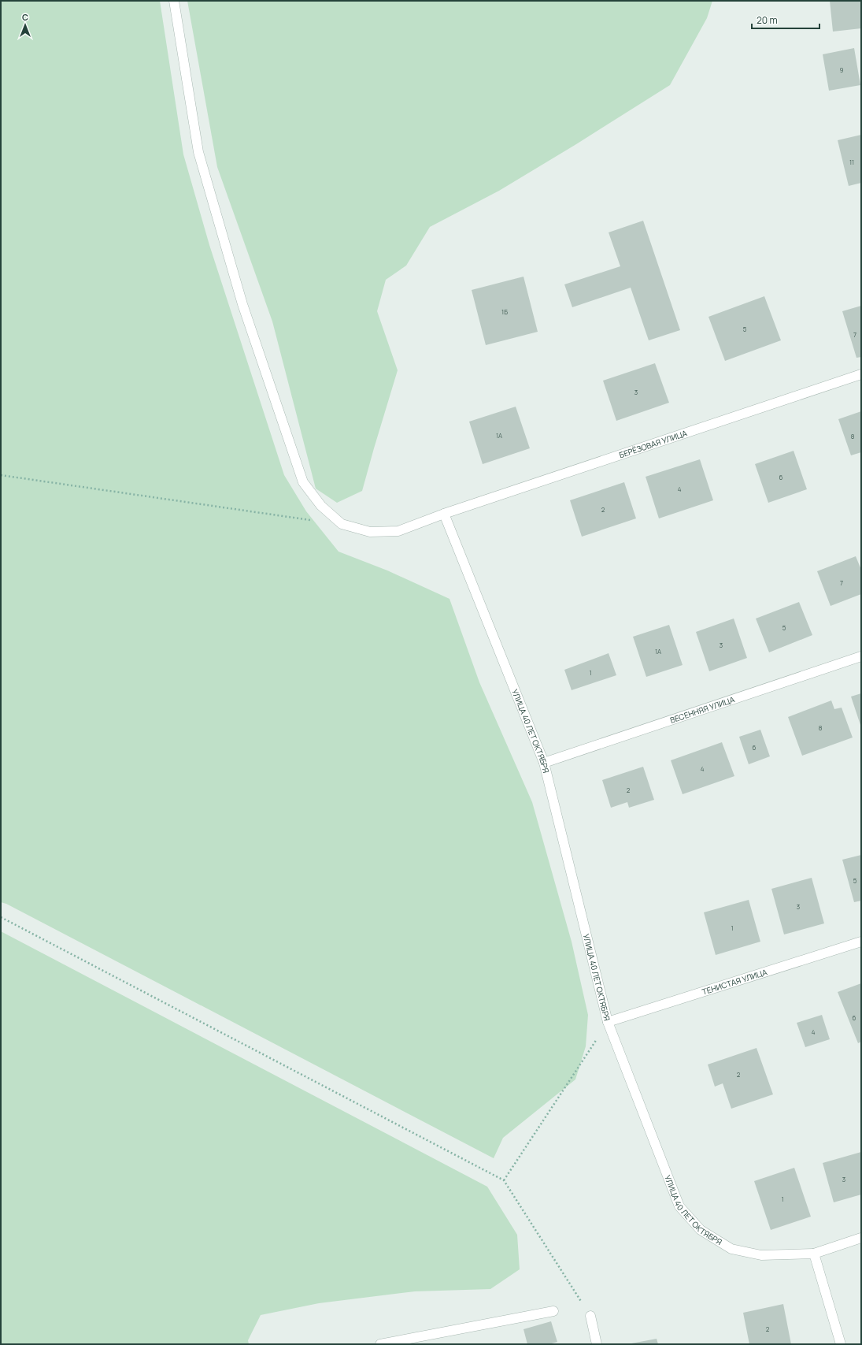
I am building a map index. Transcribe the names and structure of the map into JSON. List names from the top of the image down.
{
  "streets": {
    "street": [
      "БЕРЁЗОВАЯ УЛИЦА",
      "ВЕСЕННЯЯ УЛИЦА",
      "УЛИЦА 40 ЛЕТ ОКТЯБРЯ",
      "ТЕНИСТАЯ УЛИЦА"
    ]
  },
  "crossings": [
    ["БЕРЁЗОВАЯ УЛИЦА", "УЛИЦА 40 ЛЕТ ОКТЯБРЯ"],
    ["ВЕСЕННЯЯ УЛИЦА", "УЛИЦА 40 ЛЕТ ОКТЯБРЯ"],
    ["УЛИЦА 40 ЛЕТ ОКТЯБРЯ", "ТЕНИСТАЯ УЛИЦА"]
  ],
  "house_numbers": [
    "9",
    "11",
    "1Б",
    "5",
    "7",
    "3",
    "1А",
    "8",
    "6",
    "4",
    "2",
    "7",
    "5",
    "3",
    "1А",
    "1",
    "8",
    "6",
    "4",
    "2",
    "5",
    "3",
    "1",
    "6",
    "4",
    "2",
    "3",
    "1",
    "2"
  ],
  "scale_bar": "20 m",
  "north": "top"
}
